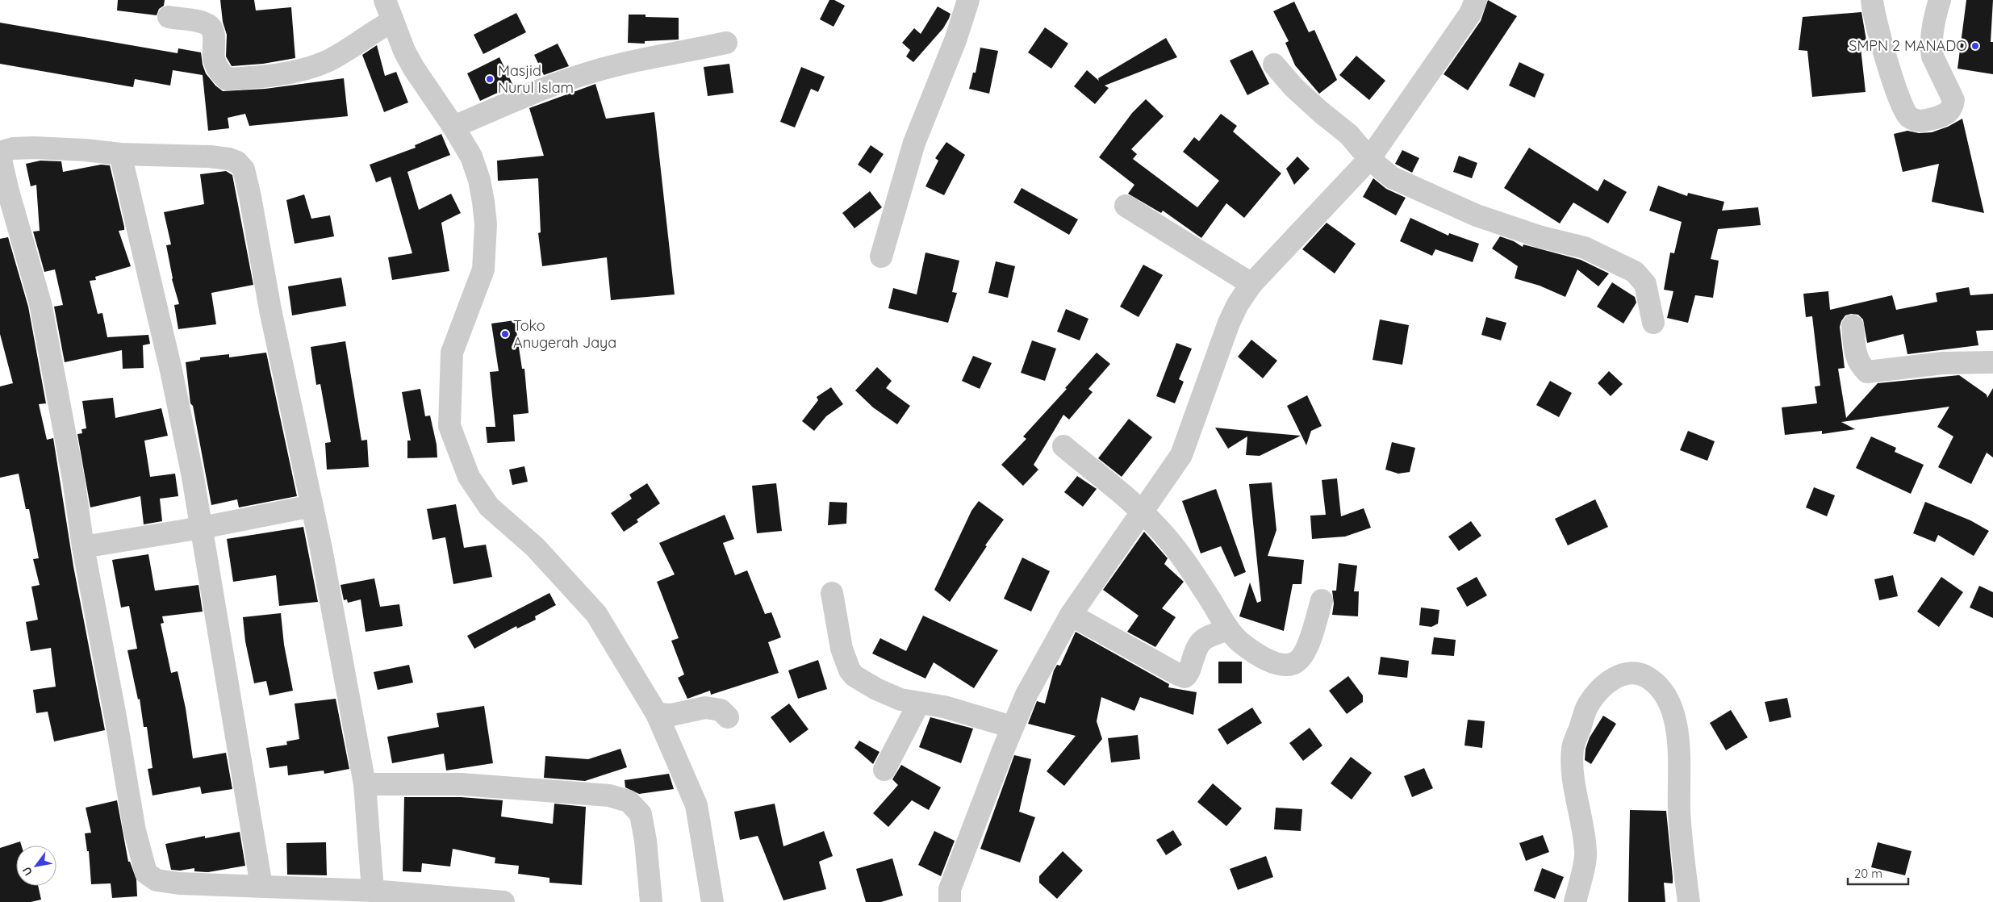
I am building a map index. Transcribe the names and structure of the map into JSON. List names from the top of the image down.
{
  "places": ["SMPN 2 MANADO", "Masjid Nurul Islam", "Toko Anugerah Jaya"],
  "scale_bar": "20 m",
  "north": "bottom left"
}
